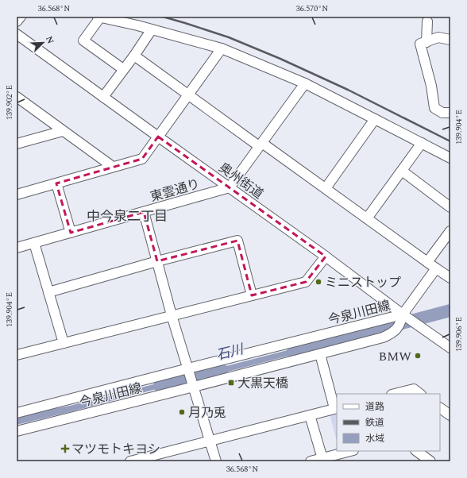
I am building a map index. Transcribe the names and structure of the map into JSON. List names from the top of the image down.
{
  "streets": {
    "street": ["奥州街道", "東雲通り", "今泉川田線"]
  },
  "crossings": [
    ["奥州街道", "東雲通り"],
    ["奥州街道", "今泉川田線"]
  ],
  "districts": ["中今泉二丁目"],
  "water": ["石川"],
  "places": {
    "other": ["ミニストップ", "BMW", "月乃兎"],
    "transit": ["大黒天橋"],
    "health": ["マツモトキヨシ"]
  },
  "legend": ["道路", "鉄道", "水域"],
  "north": "top right",
  "coordinates": [
    "36.568°N",
    "36.570°N",
    "139.902°E",
    "139.904°E",
    "139.906°E"
  ]
}
